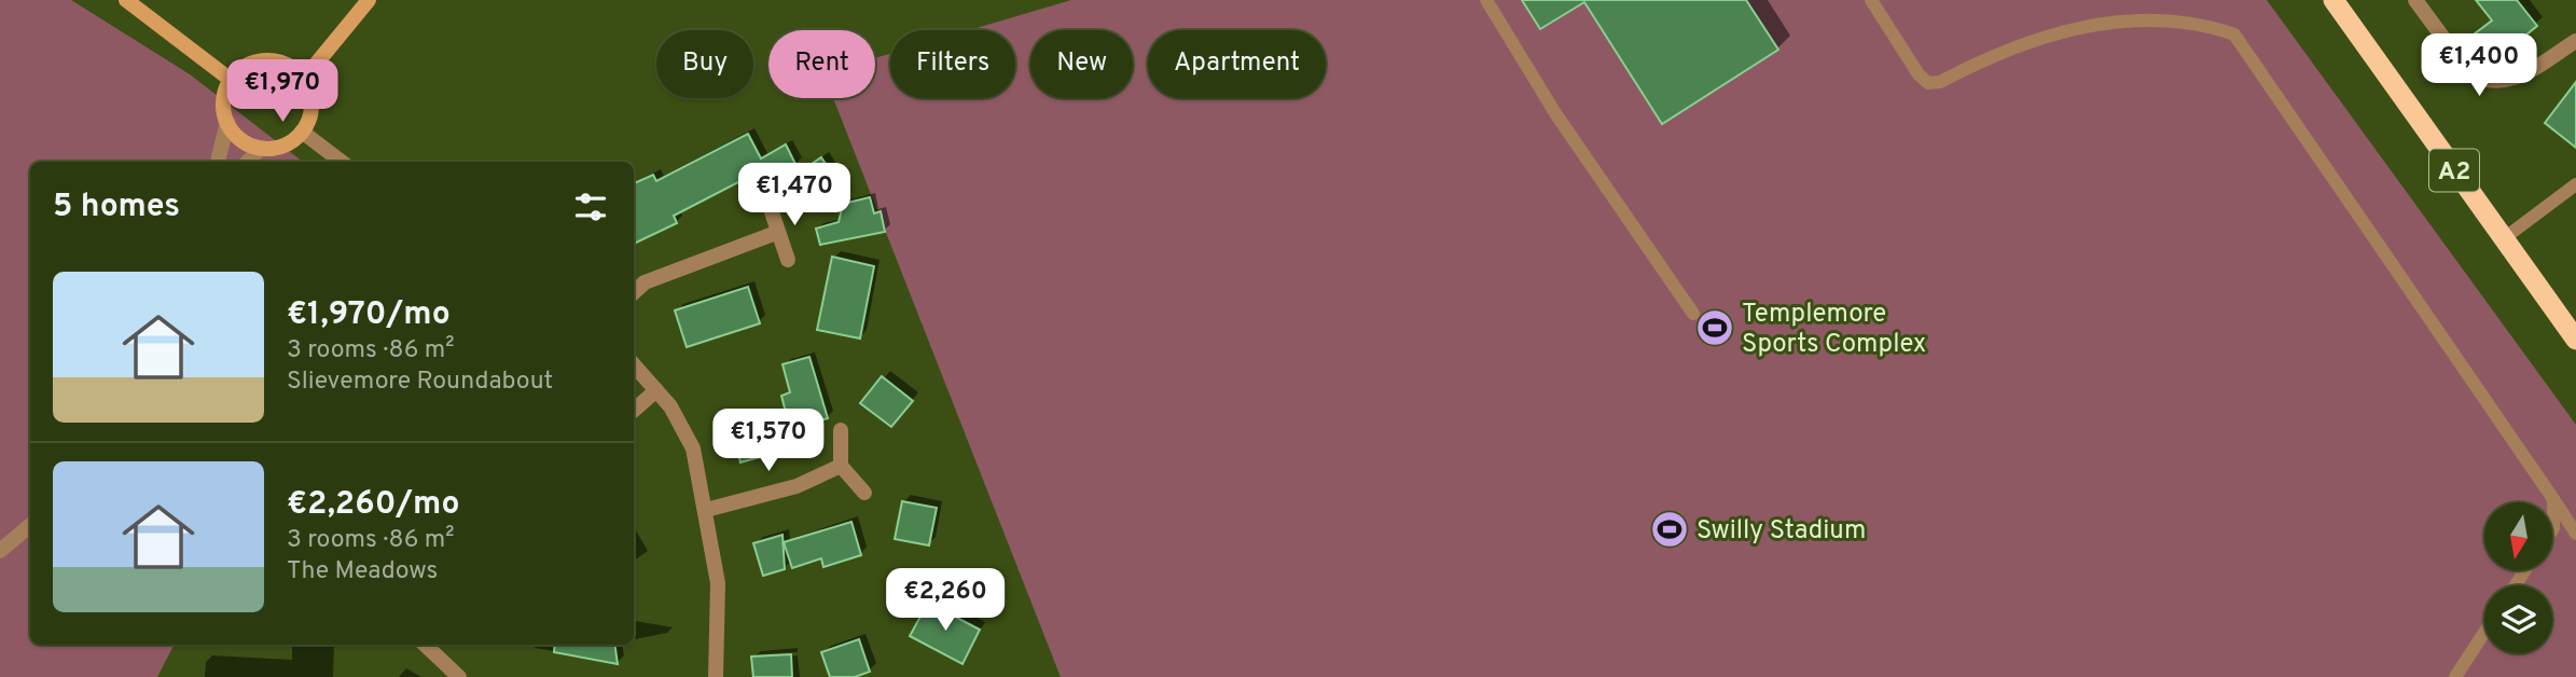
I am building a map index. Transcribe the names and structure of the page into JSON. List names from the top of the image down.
{
  "streets": {
    "highway": ["A2"]
  },
  "places": {
    "sports": ["Templemore Sports Complex", "Swilly Stadium"]
  },
  "north": "bottom",
  "page": {
    "chip": [
      "Buy",
      "Rent",
      "Filters",
      "New",
      "Apartment"
    ],
    "price": [
      "€1,400",
      "€1,970",
      "€1,470",
      "€1,570",
      "€2,260"
    ],
    "heading": "5 homes",
    "list": [
      {
        "name": "€1,970/mo",
        "note": "3 rooms · 86 m² · Slievemore Roundabout"
      },
      {
        "name": "€2,260/mo",
        "note": "3 rooms · 86 m² · The Meadows"
      }
    ]
  }
}
